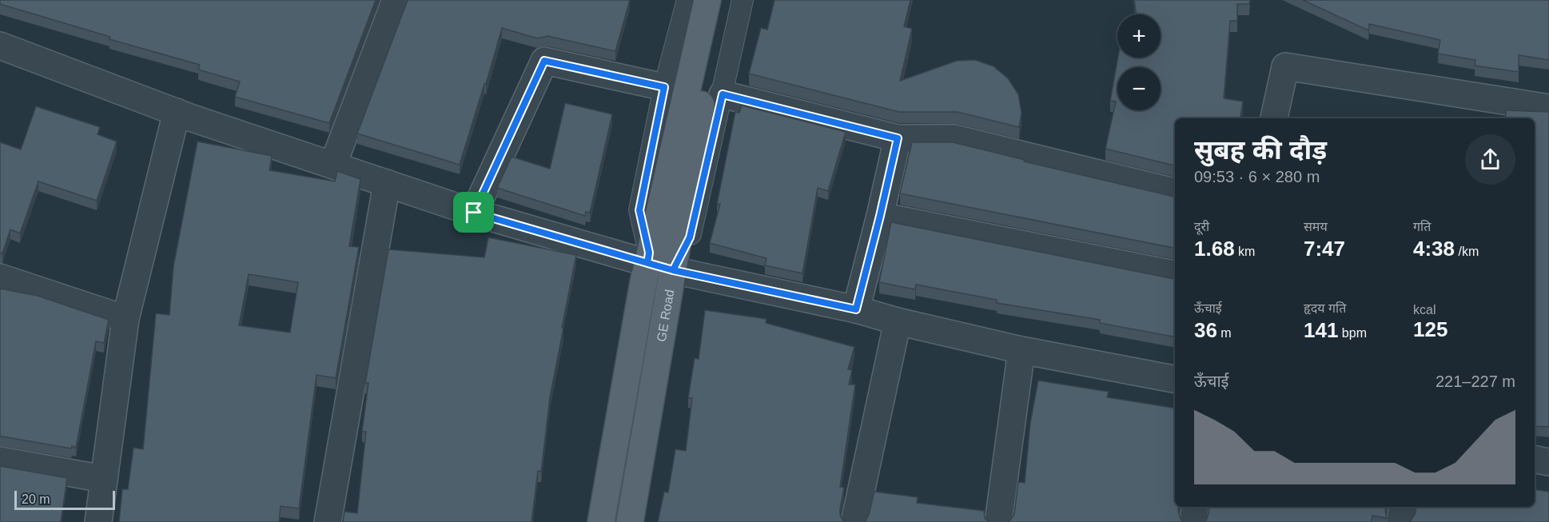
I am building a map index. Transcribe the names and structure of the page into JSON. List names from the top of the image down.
{
  "streets": {
    "main road": ["GE Road"]
  },
  "scale_bar": "20 m",
  "page": {
    "map_buttons": ["+", "−"],
    "heading": ["सुबह की दौड़", "09:53 · 6 × 280 m"],
    "stats": [
      ["दूरी", "1.68 km"],
      ["समय", "7:47"],
      ["गति", "4:38 /km"],
      ["ऊँचाई", "36 m"],
      ["हृदय गति", "141 bpm"],
      ["kcal", "125"]
    ],
    "chart": ["ऊँचाई", "221–227 m"],
    "scale": "20 m"
  }
}
